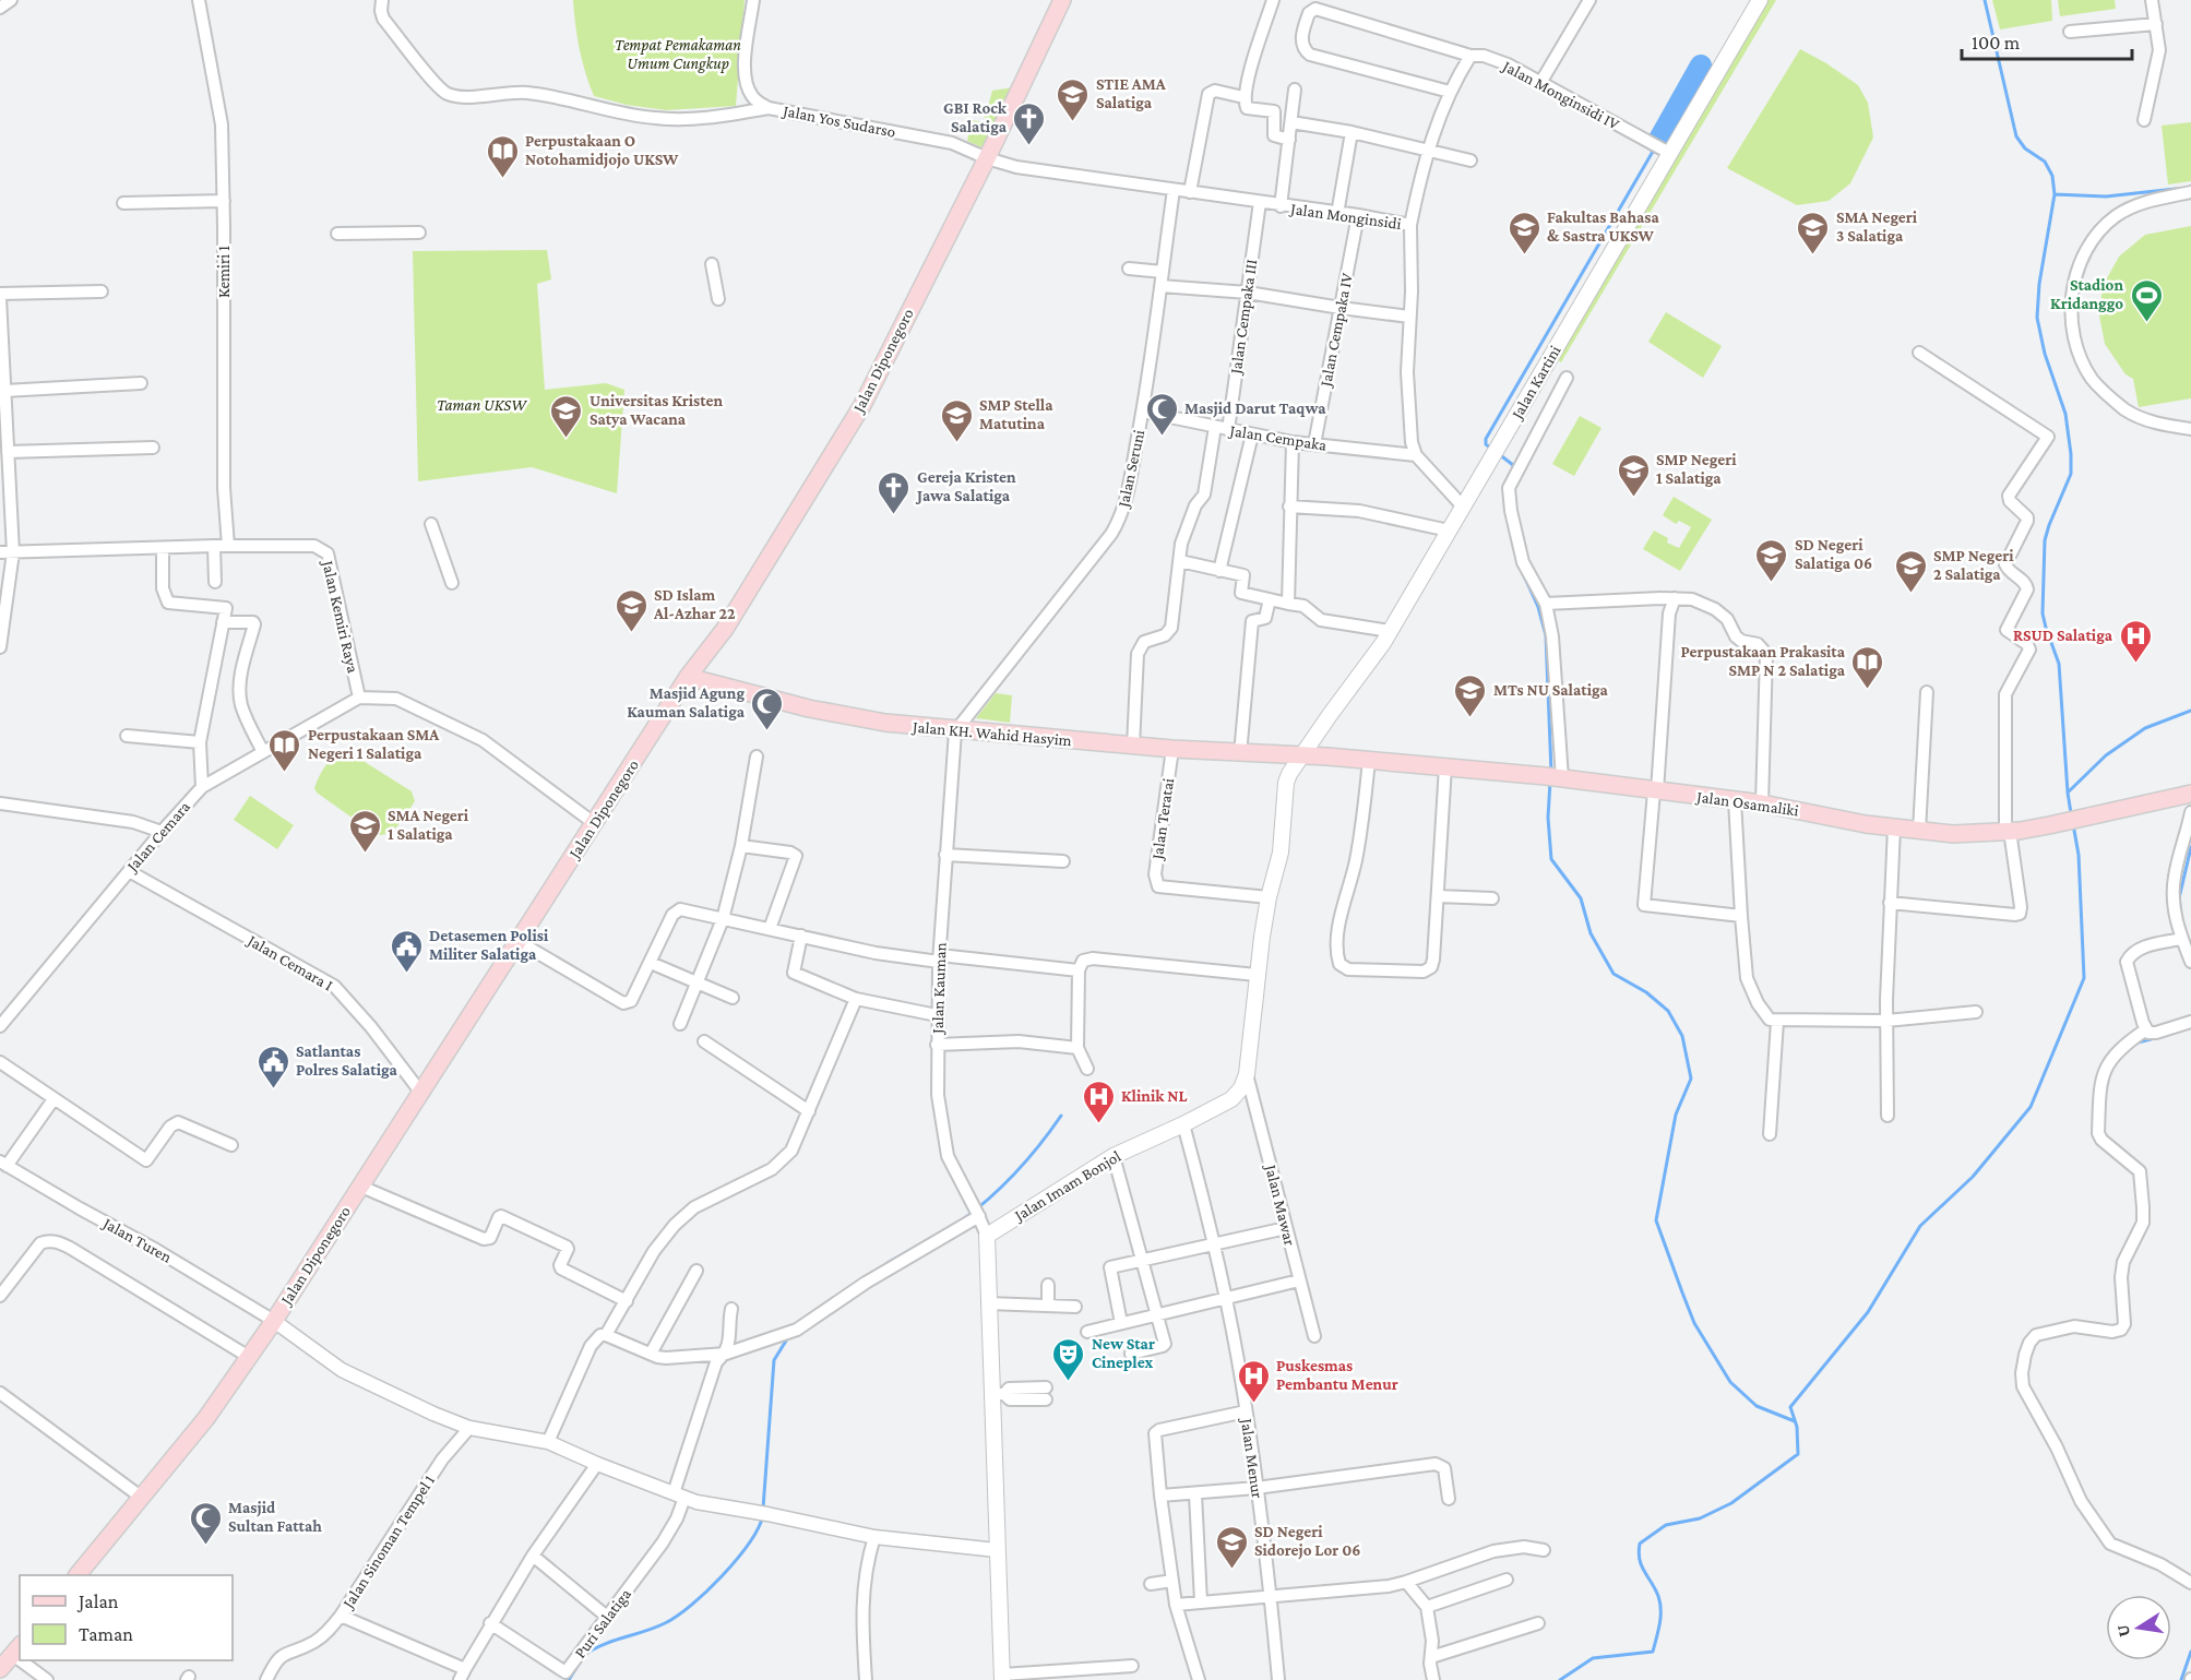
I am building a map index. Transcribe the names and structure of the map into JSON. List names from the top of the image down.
{
  "streets": {
    "main road": [
      "Jalan Diponegoro",
      "Jalan Kartini",
      "Jalan KH. Wahid Hasyim",
      "Jalan Osamaliki",
      "Jalan Imam Bonjol"
    ],
    "street": [
      "Jalan Monginsidi IV",
      "Jalan Yos Sudarso",
      "Jalan Monginsidi",
      "Kemiri 1",
      "Jalan Cempaka III",
      "Jalan Cempaka IV",
      "Jalan Cempaka",
      "Jalan Seruni",
      "Jalan Kemiri Raya",
      "Jalan Teratai",
      "Jalan Cemara",
      "Jalan Cemara I",
      "Jalan Kauman",
      "Jalan Mawar",
      "Jalan Turen",
      "Jalan Menur",
      "Jalan Sinoman Tempel 1",
      "Puri Salatiga"
    ]
  },
  "crossings": [
    ["Jalan Monginsidi IV", "Jalan Kartini"],
    ["Jalan Yos Sudarso", "Jalan Monginsidi"],
    ["Jalan Yos Sudarso", "Jalan Diponegoro"],
    ["Jalan Monginsidi", "Jalan Cempaka III"],
    ["Jalan Monginsidi", "Jalan Cempaka IV"],
    ["Jalan Monginsidi", "Jalan Diponegoro"],
    ["Jalan Monginsidi", "Jalan Cempaka"],
    ["Jalan Monginsidi", "Jalan Seruni"],
    ["Kemiri 1", "Jalan Kemiri Raya"],
    ["Jalan Cempaka III", "Jalan Cempaka"],
    ["Jalan Cempaka IV", "Jalan Cempaka"],
    ["Jalan Diponegoro", "Jalan KH. Wahid Hasyim"],
    ["Jalan Diponegoro", "Jalan Cemara I"],
    ["Jalan Diponegoro", "Jalan Turen"],
    ["Jalan Kartini", "Jalan KH. Wahid Hasyim"],
    ["Jalan Kartini", "Jalan Osamaliki"],
    ["Jalan Kartini", "Jalan Imam Bonjol"],
    ["Jalan Cempaka", "Jalan Seruni"],
    ["Jalan Seruni", "Jalan KH. Wahid Hasyim"],
    ["Jalan Seruni", "Jalan Kauman"],
    ["Jalan Kemiri Raya", "Jalan Cemara"],
    ["Jalan KH. Wahid Hasyim", "Jalan Osamaliki"],
    ["Jalan KH. Wahid Hasyim", "Jalan Teratai"],
    ["Jalan KH. Wahid Hasyim", "Jalan Kauman"],
    ["Jalan KH. Wahid Hasyim", "Jalan Imam Bonjol"],
    ["Jalan Osamaliki", "Jalan Imam Bonjol"],
    ["Jalan Teratai", "Jalan Imam Bonjol"],
    ["Jalan Cemara", "Jalan Cemara I"],
    ["Jalan Kauman", "Jalan Imam Bonjol"],
    ["Jalan Imam Bonjol", "Jalan Mawar"],
    ["Jalan Imam Bonjol", "Jalan Menur"]
  ],
  "parks": ["Tempat Pemakaman Umum Cungkup", "Taman UKSW"],
  "places": {
    "school or university": [
      "STIE AMA Salatiga",
      "Fakultas Bahasa & Sastra UKSW",
      "SMA Negeri 3 Salatiga",
      "Universitas Kristen Satya Wacana",
      "SMP Stella Matutina",
      "SMP Negeri 1 Salatiga",
      "SD Negeri Salatiga 06",
      "SMP Negeri 2 Salatiga",
      "SD Islam Al-Azhar 22",
      "MTs NU Salatiga",
      "SMA Negeri 1 Salatiga",
      "SD Negeri Sidorejo Lor 06"
    ],
    "church": ["GBI Rock Salatiga", "Gereja Kristen Jawa Salatiga"],
    "library": ["Perpustakaan O Notohamidjojo UKSW", "Perpustakaan Prakasita SMP N 2 Salatiga", "Perpustakaan SMA Negeri 1 Salatiga"],
    "sports": ["Stadion Kridanggo"],
    "mosque": ["Masjid Darut Taqwa", "Masjid Agung Kauman Salatiga", "Masjid Sultan Fattah"],
    "hospital": ["RSUD Salatiga", "Klinik NL", "Puskesmas Pembantu Menur"],
    "public building": ["Detasemen Polisi Militer Salatiga", "Satlantas Polres Salatiga"],
    "theatre": ["New Star Cineplex"]
  },
  "legend": ["Jalan", "Taman"],
  "scale_bar": "100 m",
  "north": "left"
}
